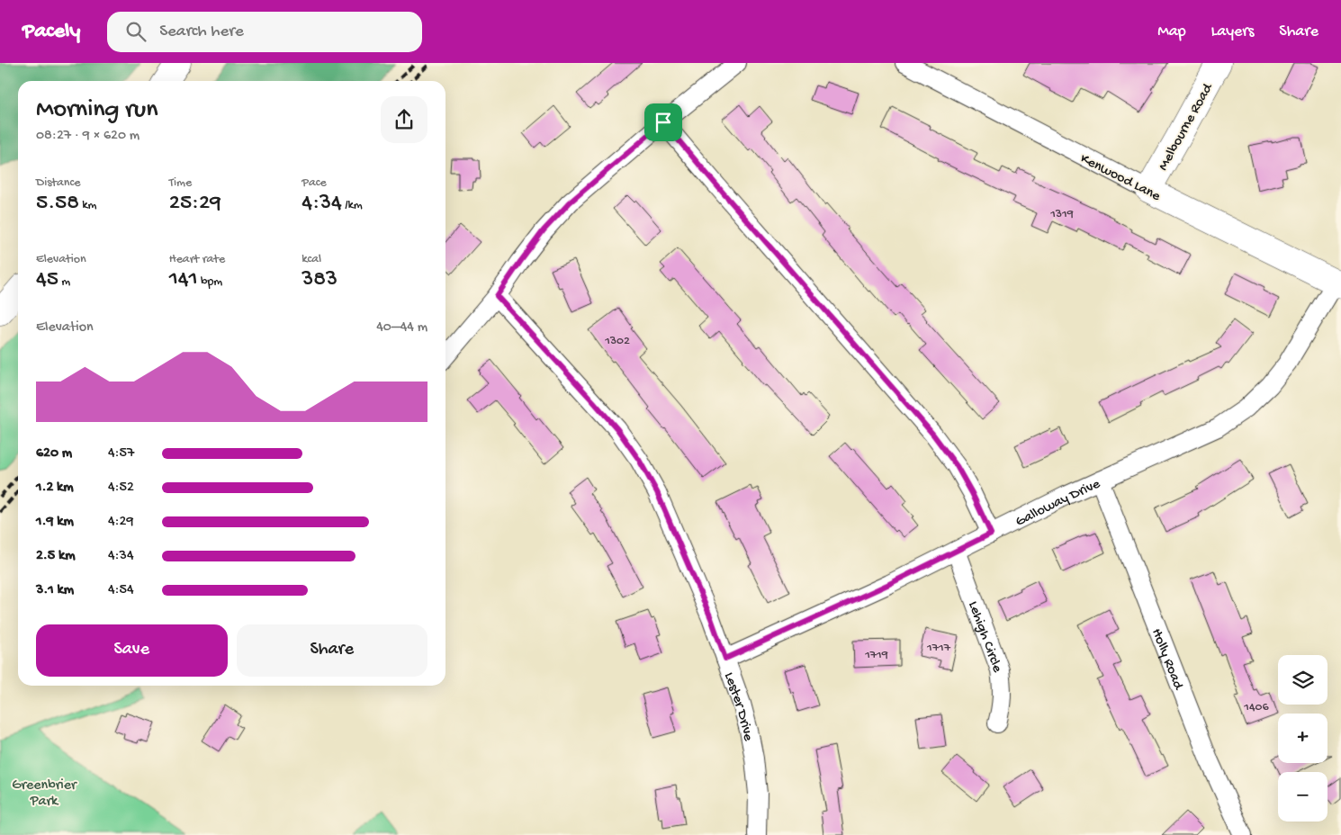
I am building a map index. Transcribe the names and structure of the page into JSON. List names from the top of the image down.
{
  "streets": {
    "street": [
      "Melbourne Road",
      "Kenwood Lane",
      "Galloway Drive",
      "Lehigh Circle",
      "Holly Road",
      "Lester Drive"
    ]
  },
  "crossings": [
    ["Melbourne Road", "Kenwood Lane"],
    ["Kenwood Lane", "Galloway Drive"],
    ["Galloway Drive", "Lehigh Circle"],
    ["Galloway Drive", "Holly Road"],
    ["Galloway Drive", "Lester Drive"]
  ],
  "parks": ["Greenbrier Park"],
  "house_numbers": [
    "1319",
    "1302",
    "1717",
    "1719",
    "1406"
  ],
  "page": {
    "header": "Pacely",
    "search": "Search here",
    "nav": ["Map", "Layers", "Share"],
    "heading": ["Morning run", "08:27 · 9 × 620 m"],
    "stats": [
      ["Distance", "5.58 km"],
      ["Time", "25:29"],
      ["Pace", "4:34 /km"],
      ["Elevation", "45 m"],
      ["Heart rate", "141 bpm"],
      ["kcal", "383"]
    ],
    "chart": ["Elevation", "40–44 m"],
    "list": [
      {
        "name": "620 m",
        "note": "4:57"
      },
      {
        "name": "1.2 km",
        "note": "4:52"
      },
      {
        "name": "1.9 km",
        "note": "4:29"
      },
      {
        "name": "2.5 km",
        "note": "4:34"
      },
      {
        "name": "3.1 km",
        "note": "4:54"
      }
    ],
    "buttons": ["Save", "Share"],
    "map_buttons": ["+", "−"]
  }
}
